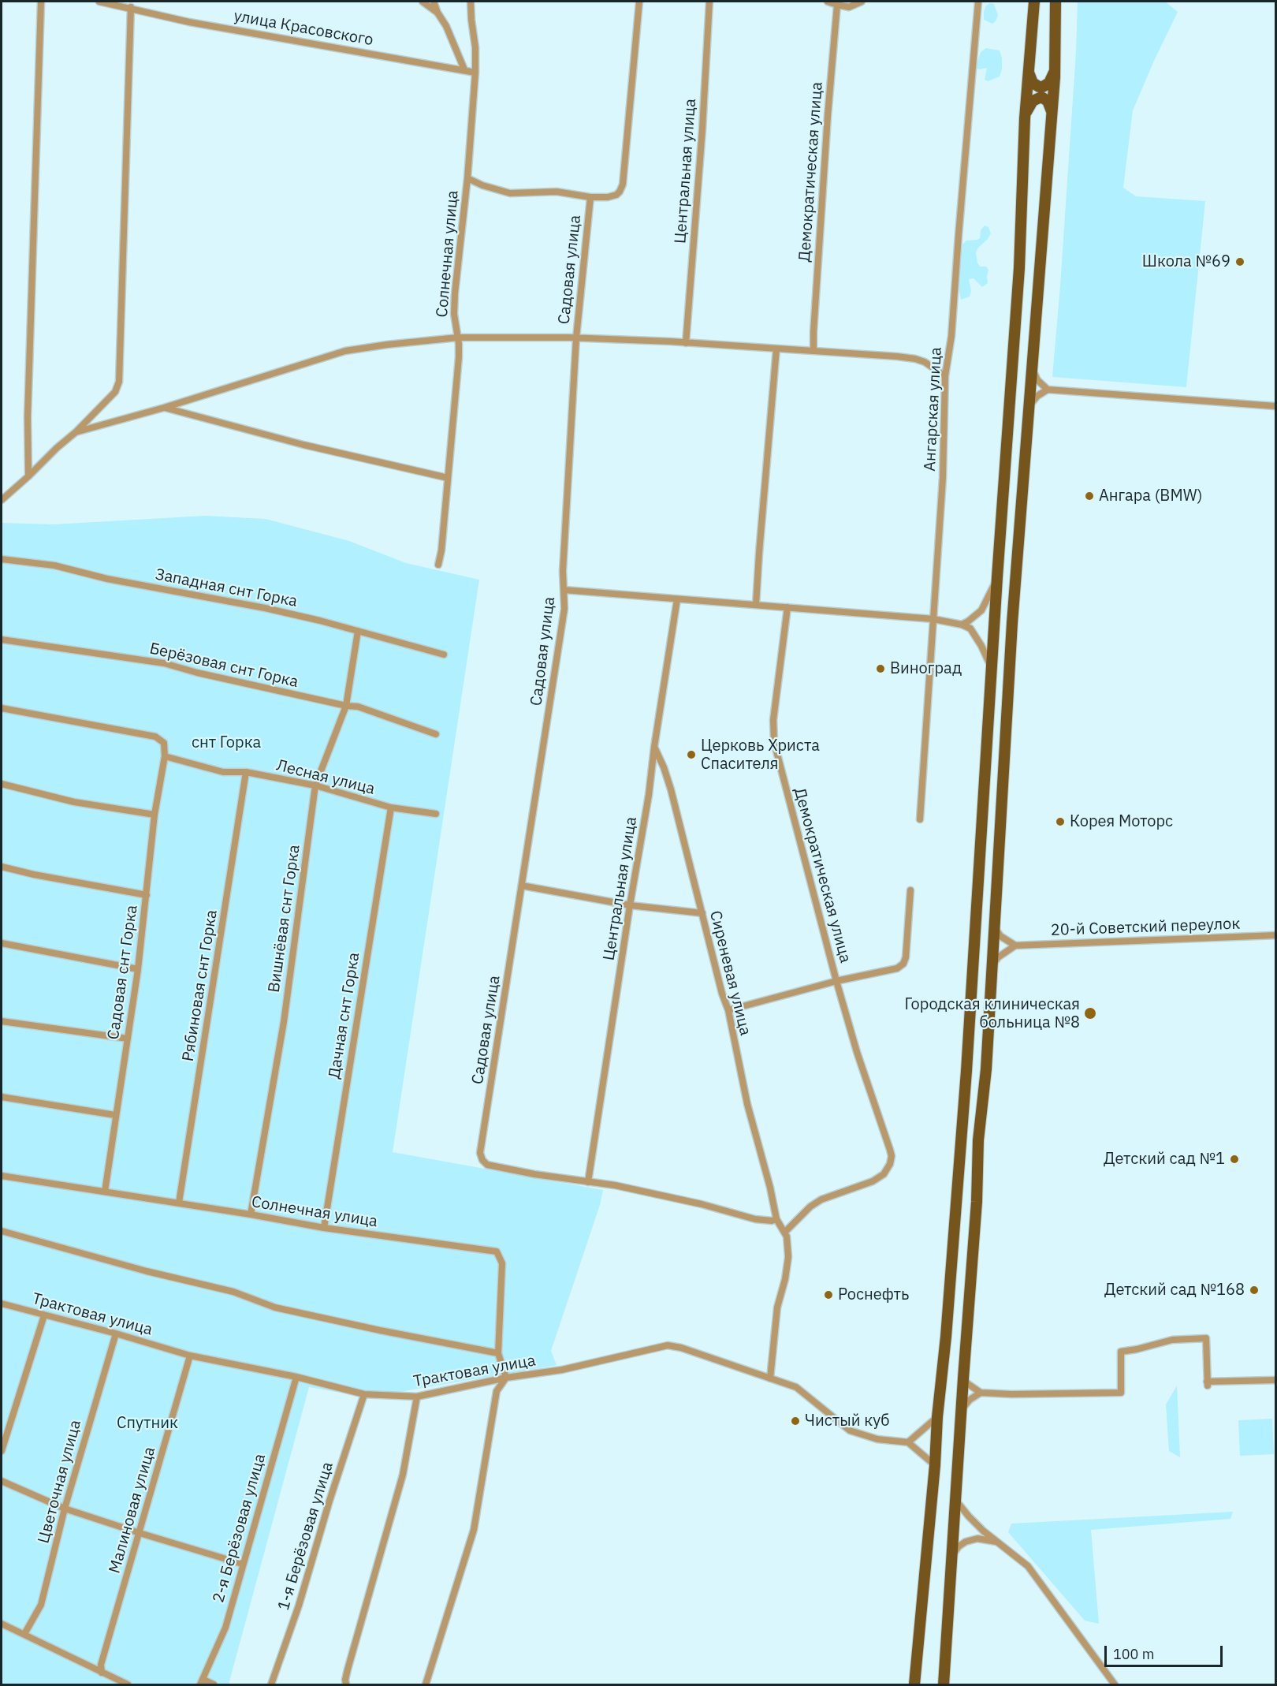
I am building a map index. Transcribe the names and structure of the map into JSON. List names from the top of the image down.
{
  "streets": {
    "street": [
      "улица Красовского",
      "Центральная улица",
      "Демократическая улица",
      "Солнечная улица",
      "Садовая улица",
      "Ангарская улица",
      "Западная снт Горка",
      "Берёзовая снт Горка",
      "Лесная улица",
      "Вишнёвая снт Горка",
      "20-й Советский переулок",
      "Садовая снт Горка",
      "Сиреневая улица",
      "Рябиновая снт Горка",
      "Дачная снт Горка",
      "Трактовая улица",
      "Цветочная улица",
      "Малиновая улица",
      "2-я Берёзовая улица",
      "1-я Берёзовая улица"
    ]
  },
  "crossings": [
    ["улица Красовского", "Солнечная улица"],
    ["Центральная улица", "Садовая улица"],
    ["Центральная улица", "Сиреневая улица"],
    ["Демократическая улица", "Сиреневая улица"],
    ["Солнечная улица", "Вишнёвая снт Горка"],
    ["Солнечная улица", "Садовая снт Горка"],
    ["Солнечная улица", "Рябиновая снт Горка"],
    ["Солнечная улица", "Дачная снт Горка"],
    ["Солнечная улица", "Трактовая улица"],
    ["Садовая улица", "Сиреневая улица"],
    ["Западная снт Горка", "Вишнёвая снт Горка"],
    ["Берёзовая снт Горка", "Вишнёвая снт Горка"],
    ["Лесная улица", "Вишнёвая снт Горка"],
    ["Лесная улица", "Садовая снт Горка"],
    ["Лесная улица", "Рябиновая снт Горка"],
    ["Лесная улица", "Дачная снт Горка"],
    ["Трактовая улица", "Цветочная улица"],
    ["Трактовая улица", "Малиновая улица"],
    ["Трактовая улица", "2-я Берёзовая улица"],
    ["Трактовая улица", "1-я Берёзовая улица"]
  ],
  "parks": ["снт Горка", "Спутник"],
  "places": [
    "Школа №69",
    "Ангара (BMW)",
    "Виноград",
    "Церковь Христа Спасителя",
    "Корея Моторс",
    "Городская клиническая больница №8",
    "Детский сад №1",
    "Детский сад №168",
    "Роснефть",
    "Чистый куб"
  ],
  "scale_bar": "100 m"
}
